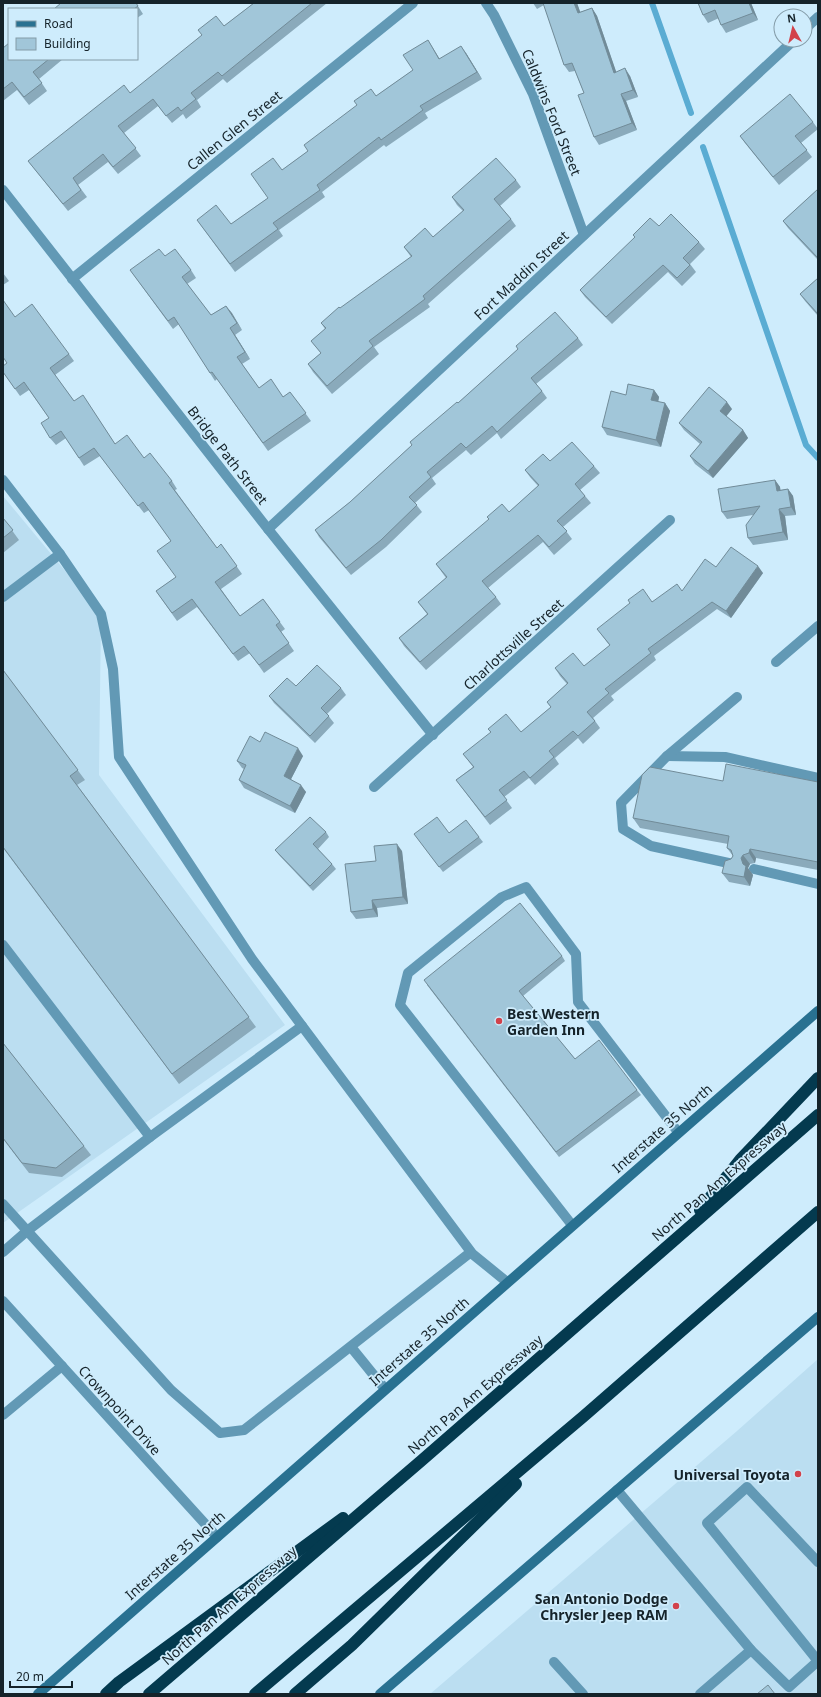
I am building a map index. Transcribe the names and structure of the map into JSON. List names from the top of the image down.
{
  "streets": {
    "highway": ["North Pan Am Expressway"],
    "main road": ["Interstate 35 North"],
    "street": [
      "Caldwins Ford Street",
      "Callen Glen Street",
      "Fort Maddin Street",
      "Bridge Path Street",
      "Charlottsville Street",
      "Crownpoint Drive"
    ]
  },
  "crossings": [
    ["Caldwins Ford Street", "Fort Maddin Street"],
    ["Callen Glen Street", "Bridge Path Street"],
    ["Fort Maddin Street", "Bridge Path Street"],
    ["Bridge Path Street", "Charlottsville Street"],
    ["Interstate 35 North", "Crownpoint Drive"]
  ],
  "places": ["Best Western Garden Inn", "Universal Toyota", "San Antonio Dodge Chrysler Jeep RAM"],
  "legend": ["Road", "Building"],
  "scale_bar": "20 m",
  "north": "top"
}
